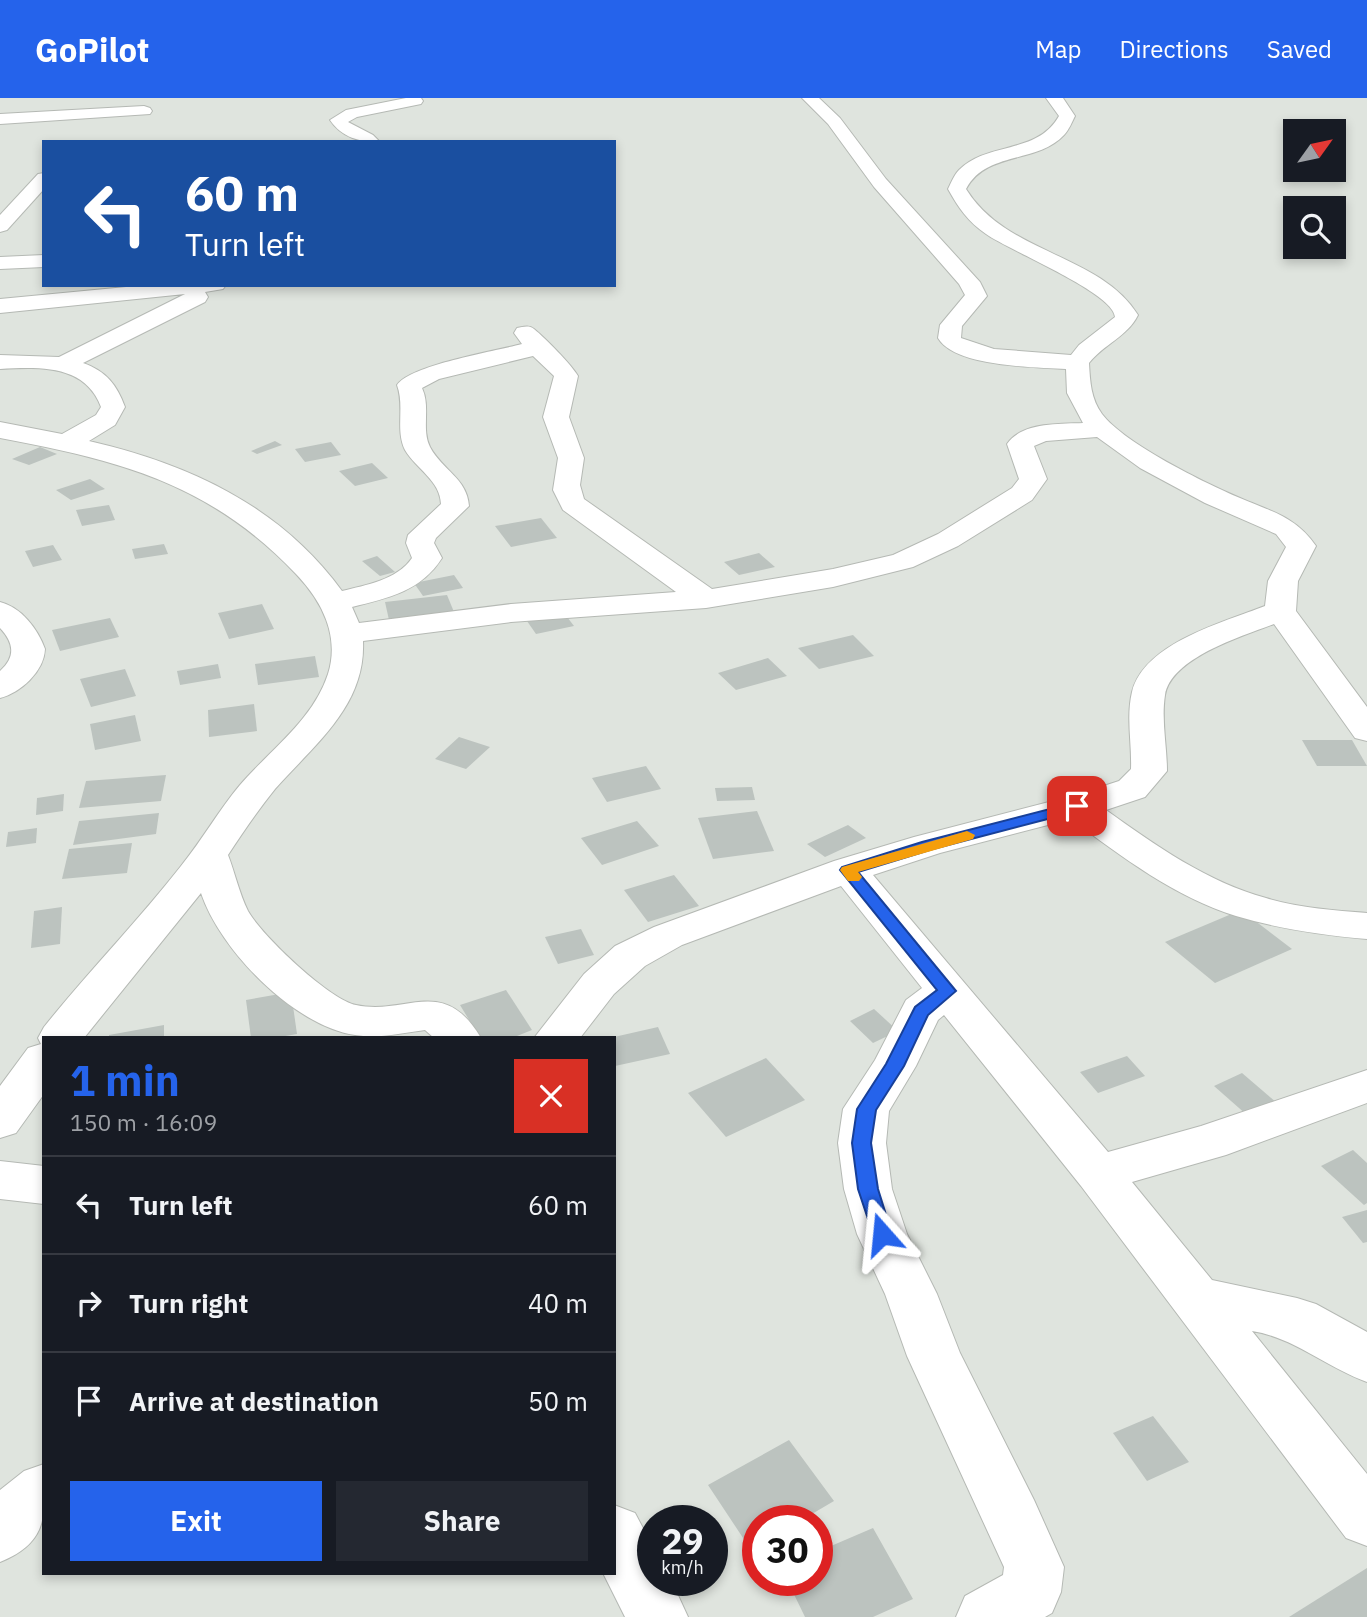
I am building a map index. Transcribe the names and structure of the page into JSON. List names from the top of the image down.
{
  "north": "top right",
  "page": {
    "header": "GoPilot",
    "nav": ["Map", "Directions", "Saved"],
    "turn": ["60 m", "Turn left"],
    "heading": ["1 min", "150 m · 16:09"],
    "list": [
      {
        "name": "Turn left",
        "value": "60 m"
      },
      {
        "name": "Turn right",
        "value": "40 m"
      },
      {
        "name": "Arrive at destination",
        "value": "50 m"
      }
    ],
    "buttons": ["Exit", "Share"],
    "speed": "29 km/h",
    "limit": "30"
  }
}
